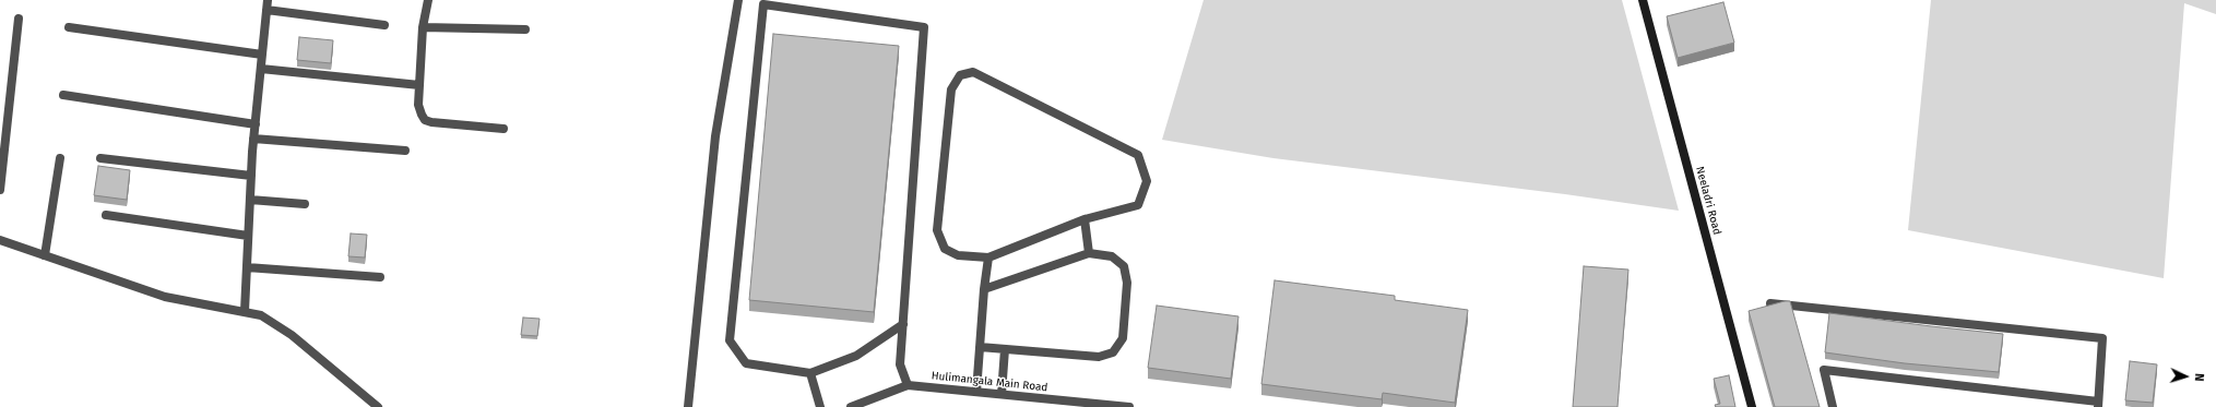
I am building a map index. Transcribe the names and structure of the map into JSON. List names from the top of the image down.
{
  "streets": {
    "main road": ["Neeladri Road"],
    "street": ["Hulimangala Main Road"]
  },
  "north": "right"
}
